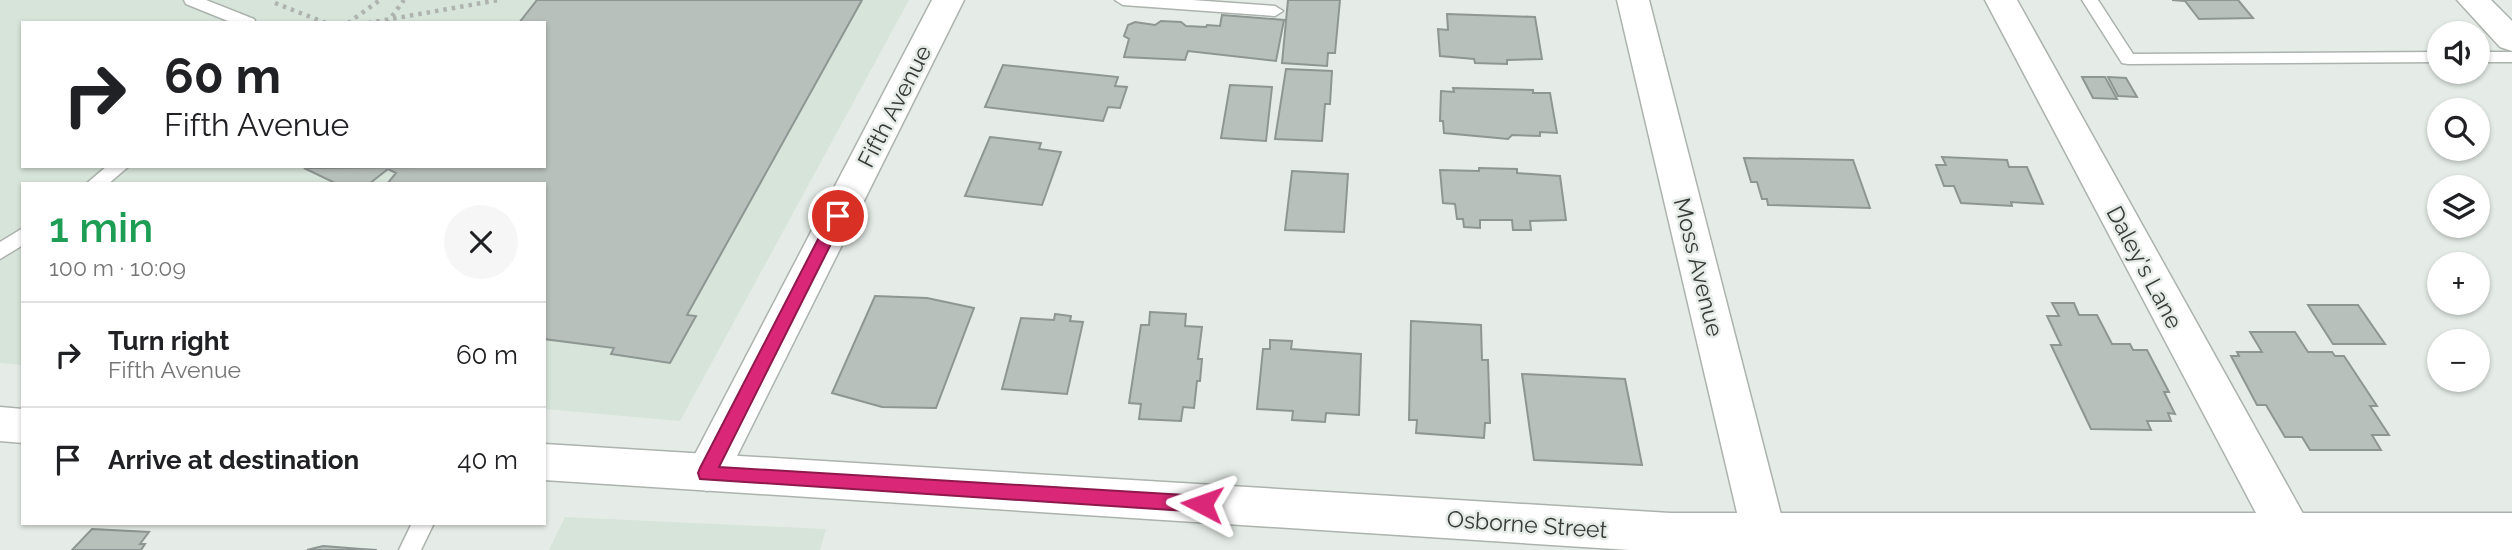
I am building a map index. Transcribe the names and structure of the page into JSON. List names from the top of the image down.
{
  "streets": {
    "street": [
      "Fifth Avenue",
      "Moss Avenue",
      "Daley's Lane",
      "Osborne Street"
    ]
  },
  "crossings": [
    ["Fifth Avenue", "Osborne Street"],
    ["Moss Avenue", "Osborne Street"],
    ["Daley's Lane", "Osborne Street"]
  ],
  "page": {
    "map_buttons": ["+", "−"],
    "turn": ["60 m", "Fifth Avenue"],
    "heading": ["1 min", "100 m · 10:09"],
    "list": [
      {
        "name": "Turn right",
        "note": "Fifth Avenue",
        "value": "60 m"
      },
      {
        "name": "Arrive at destination",
        "value": "40 m"
      }
    ]
  }
}
